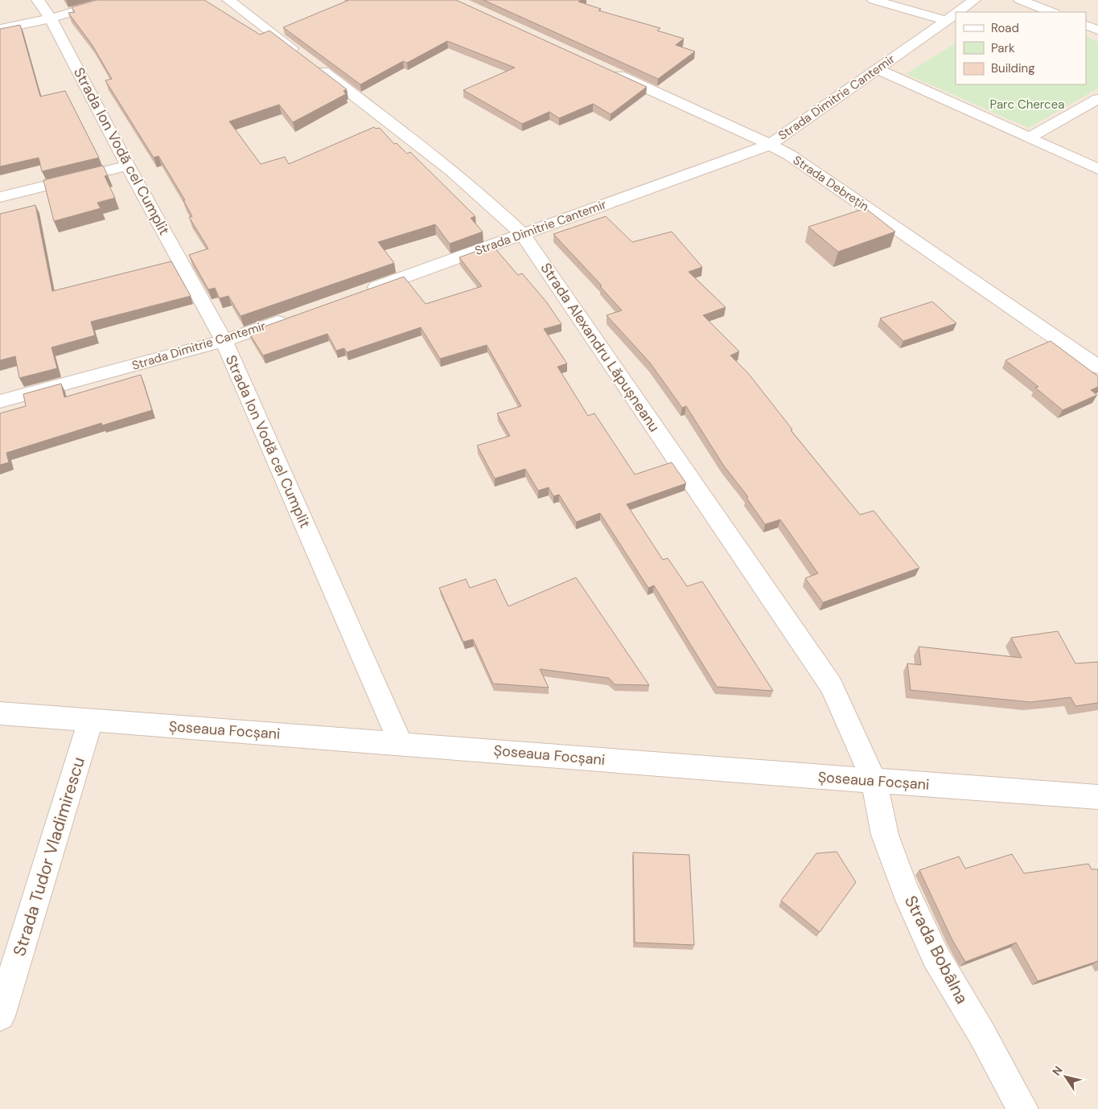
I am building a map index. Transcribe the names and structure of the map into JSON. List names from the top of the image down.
{
  "streets": {
    "street": [
      "Strada Dimitrie Cantemir",
      "Strada Ion Vodă cel Cumplit",
      "Strada Debrețin",
      "Strada Alexandru Lăpușneanu",
      "Șoseaua Focșani",
      "Strada Tudor Vladimirescu",
      "Strada Bobâlna"
    ]
  },
  "crossings": [
    ["Strada Dimitrie Cantemir", "Strada Ion Vodă cel Cumplit"],
    ["Strada Dimitrie Cantemir", "Strada Debrețin"],
    ["Strada Dimitrie Cantemir", "Strada Alexandru Lăpușneanu"],
    ["Strada Ion Vodă cel Cumplit", "Șoseaua Focșani"],
    ["Strada Alexandru Lăpușneanu", "Șoseaua Focșani"],
    ["Strada Alexandru Lăpușneanu", "Strada Bobâlna"],
    ["Șoseaua Focșani", "Strada Tudor Vladimirescu"],
    ["Șoseaua Focșani", "Strada Bobâlna"]
  ],
  "parks": ["Parc Chercea"],
  "legend": ["Road", "Park", "Building"],
  "north": "top left"
}
